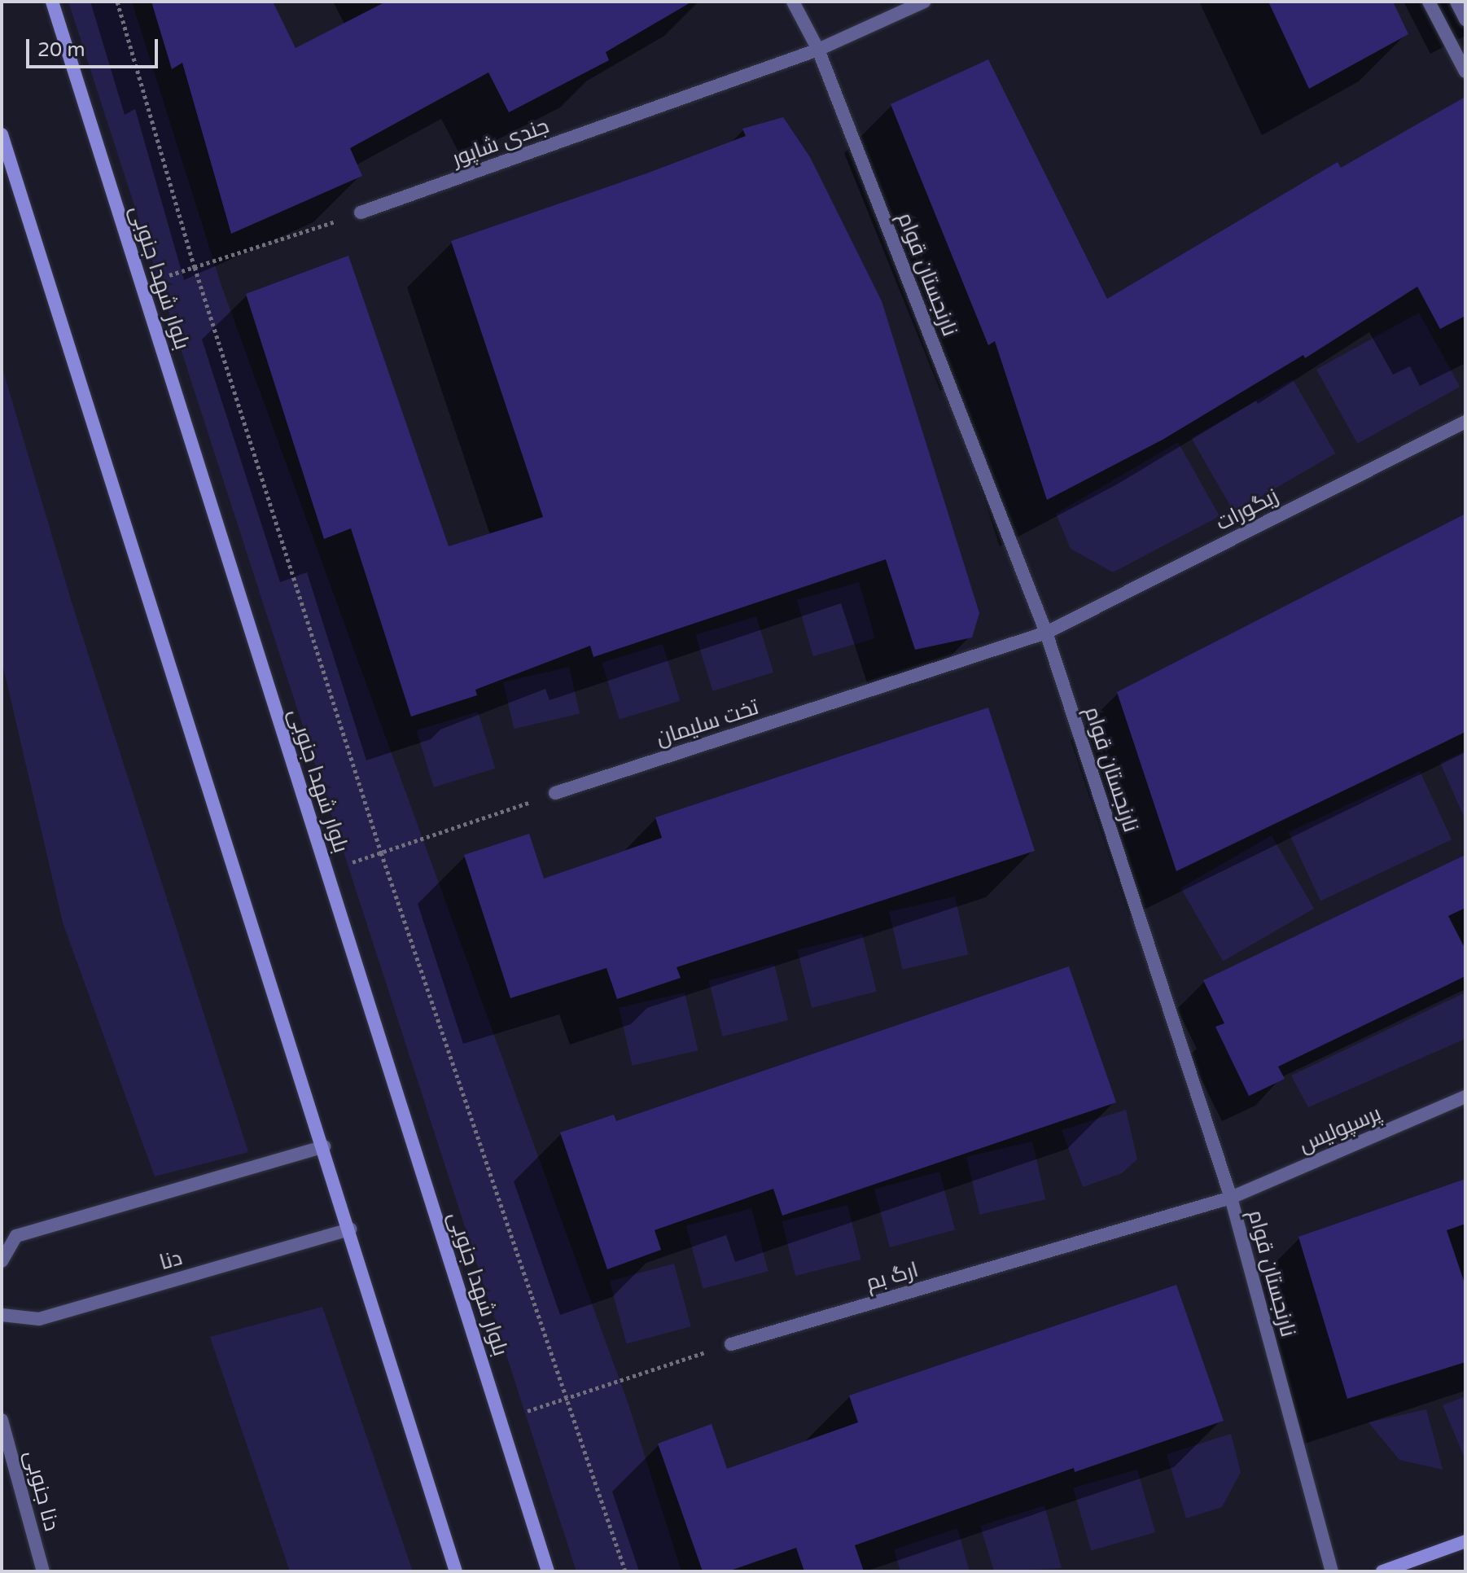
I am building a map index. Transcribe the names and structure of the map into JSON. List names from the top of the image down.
{
  "streets": {
    "street": [
      "جندی شاپور",
      "نارنجستان قوام",
      "بلوار شهدا جنوبی",
      "زیگورات",
      "تخت سلیمان",
      "پرسپولیس",
      "دنا",
      "ارگ بم",
      "دنا جنوبی"
    ]
  },
  "crossings": [
    ["جندی شاپور", "نارنجستان قوام"],
    ["نارنجستان قوام", "زیگورات"],
    ["نارنجستان قوام", "تخت سلیمان"],
    ["نارنجستان قوام", "پرسپولیس"],
    ["نارنجستان قوام", "ارگ بم"],
    ["زیگورات", "تخت سلیمان"],
    ["پرسپولیس", "ارگ بم"]
  ],
  "scale_bar": "20 m"
}
